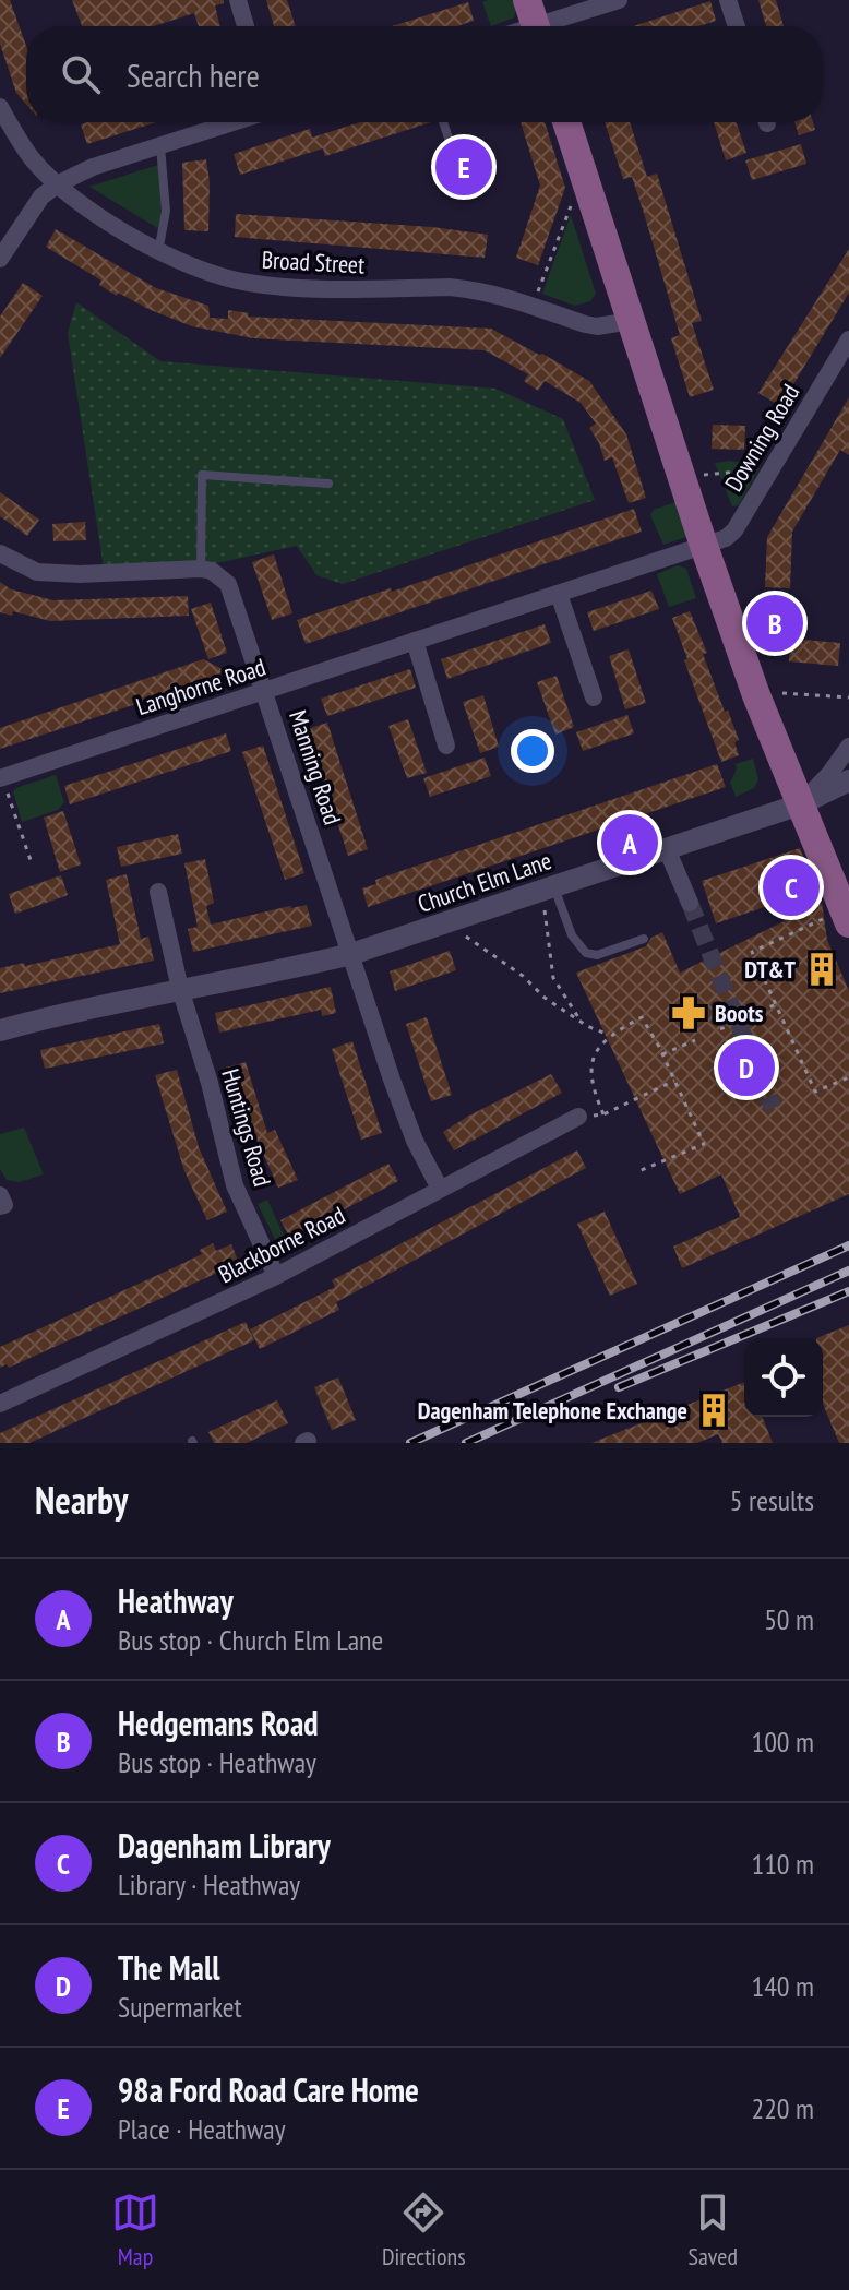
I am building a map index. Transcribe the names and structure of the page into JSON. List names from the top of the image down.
{
  "streets": {
    "street": [
      "Broad Street",
      "Downing Road",
      "Langhorne Road",
      "Manning Road",
      "Church Elm Lane",
      "Huntings Road",
      "Blackborne Road"
    ]
  },
  "crossings": [
    ["Downing Road", "Langhorne Road"],
    ["Langhorne Road", "Manning Road"],
    ["Manning Road", "Church Elm Lane"],
    ["Manning Road", "Blackborne Road"],
    ["Church Elm Lane", "Huntings Road"],
    ["Huntings Road", "Blackborne Road"]
  ],
  "places": {
    "building": ["DT&T", "Dagenham Telephone Exchange"],
    "pharmacy": ["Boots"]
  },
  "page": {
    "search": "Search here",
    "pins": [
      "E",
      "B",
      "A",
      "C",
      "D"
    ],
    "heading": ["Nearby", "5 results"],
    "list": [
      {
        "mark": "A",
        "name": "Heathway",
        "note": "Bus stop · Church Elm Lane",
        "value": "50 m"
      },
      {
        "mark": "B",
        "name": "Hedgemans Road",
        "note": "Bus stop · Heathway",
        "value": "100 m"
      },
      {
        "mark": "C",
        "name": "Dagenham Library",
        "note": "Library · Heathway",
        "value": "110 m"
      },
      {
        "mark": "D",
        "name": "The Mall",
        "note": "Supermarket",
        "value": "140 m"
      },
      {
        "mark": "E",
        "name": "98a Ford Road Care Home",
        "note": "Place · Heathway",
        "value": "220 m"
      }
    ],
    "nav": ["Map", "Directions", "Saved"]
  }
}
